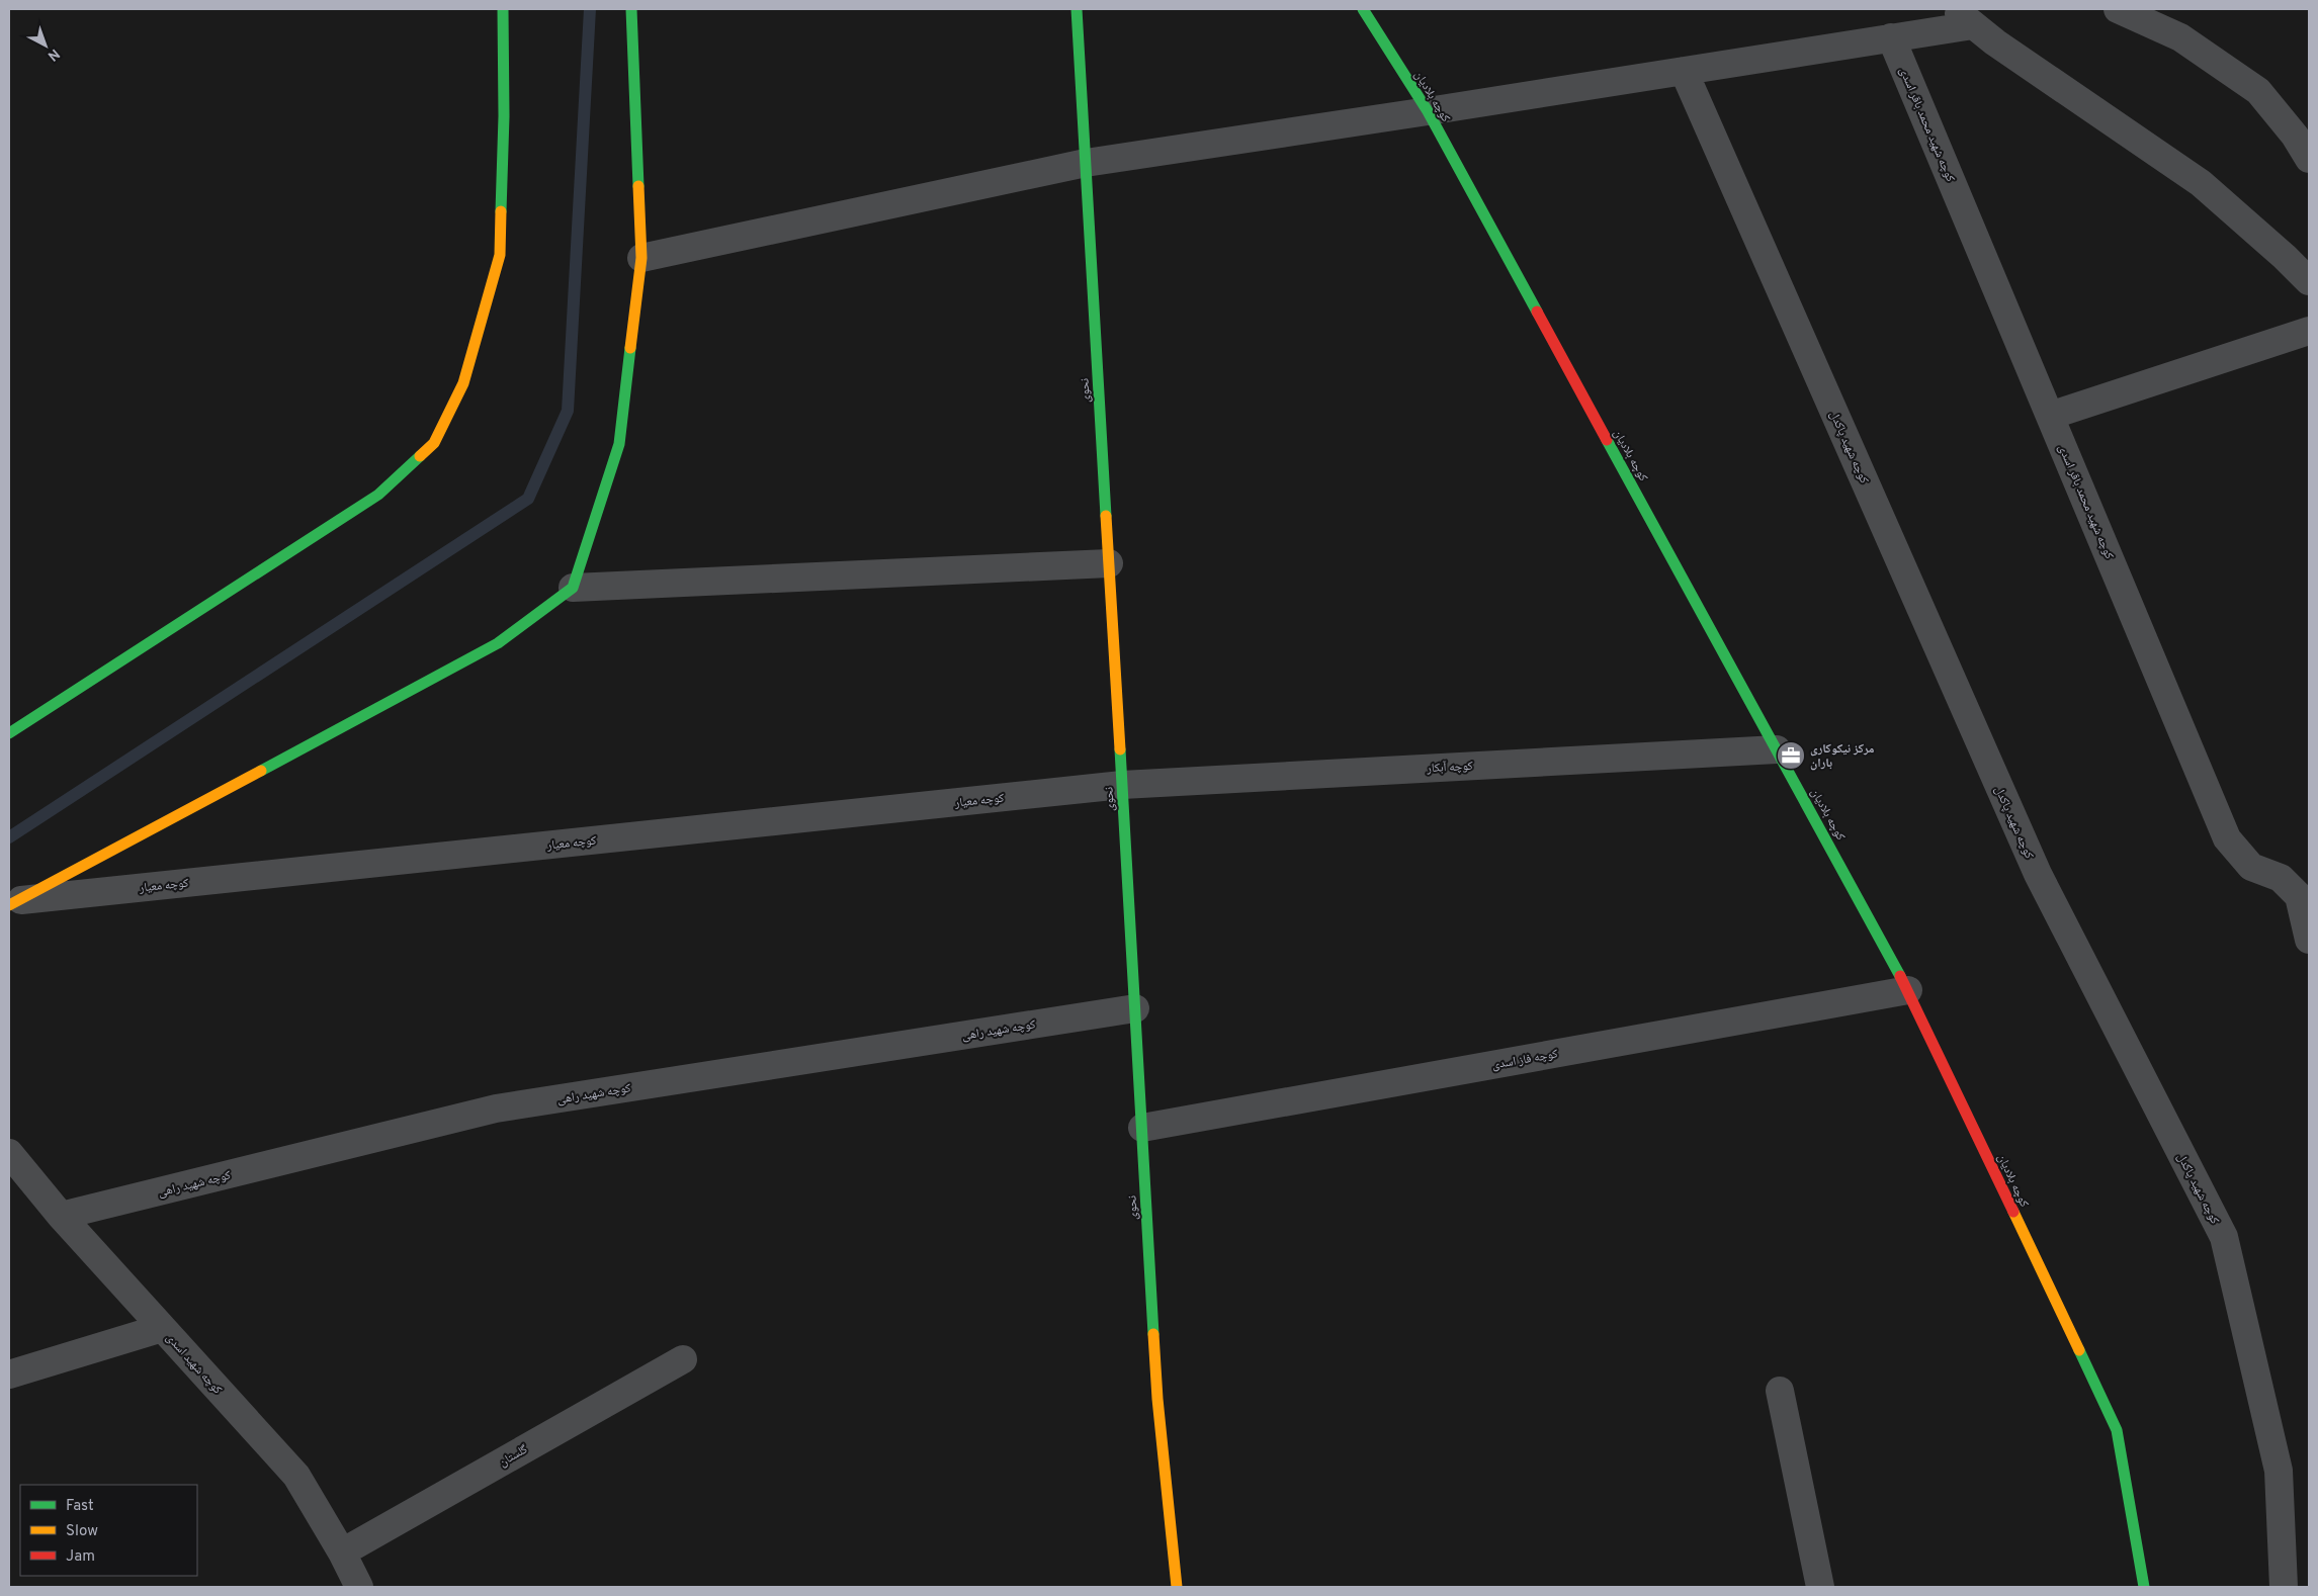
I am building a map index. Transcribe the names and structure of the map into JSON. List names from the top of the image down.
{
  "streets": {
    "street": [
      "کوچه بلادیان",
      "کوچه شهید محمد باقر اسدی",
      "نحوی",
      "کوچه شهید پاکدل",
      "کوچه آبکار",
      "کوچه معیار",
      "کوچه شهید راهی",
      "کوچه فاز اسدی",
      "کوچه شهید اسدی",
      "گلستان"
    ]
  },
  "crossings": [
    ["کوچه بلادیان", "کوچه آبکار"],
    ["کوچه بلادیان", "کوچه فاز اسدی"],
    ["نحوی", "کوچه آبکار"],
    ["نحوی", "کوچه معیار"],
    ["نحوی", "کوچه شهید راهی"],
    ["نحوی", "کوچه فاز اسدی"],
    ["کوچه آبکار", "کوچه معیار"],
    ["کوچه شهید راهی", "کوچه شهید اسدی"],
    ["کوچه شهید اسدی", "گلستان"]
  ],
  "places": {
    "office": ["مرکز نیکوکاری باران"]
  },
  "legend": ["Fast", "Slow", "Jam"],
  "north": "bottom right"
}
